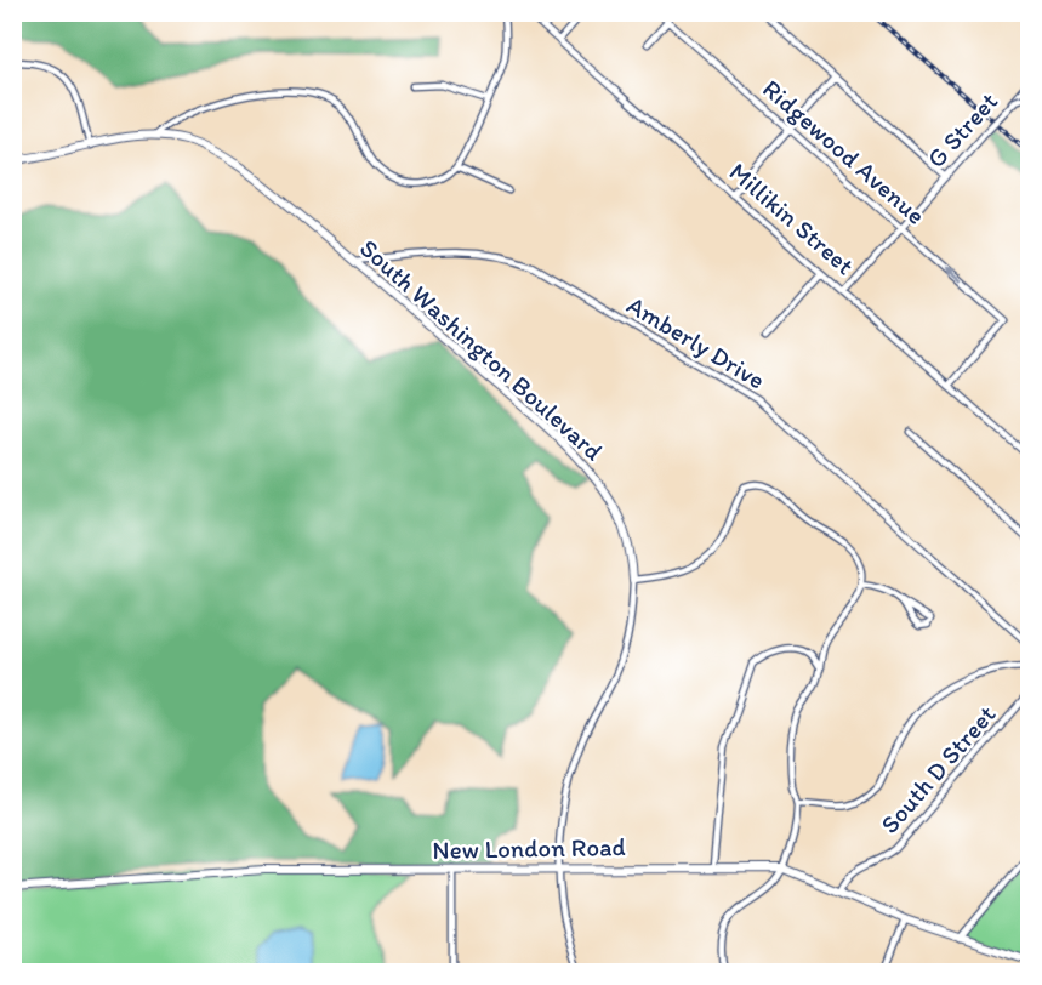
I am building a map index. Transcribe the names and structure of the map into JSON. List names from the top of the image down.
{
  "streets": {
    "street": [
      "G Street",
      "Ridgewood Avenue",
      "Millikin Street",
      "Amberly Drive",
      "South Washington Boulevard",
      "South D Street",
      "New London Road"
    ]
  },
  "crossings": [
    ["G Street", "Ridgewood Avenue"],
    ["G Street", "Millikin Street"],
    ["Ridgewood Avenue", "Millikin Street"],
    ["Amberly Drive", "South Washington Boulevard"],
    ["South Washington Boulevard", "New London Road"],
    ["South D Street", "New London Road"]
  ]
}
